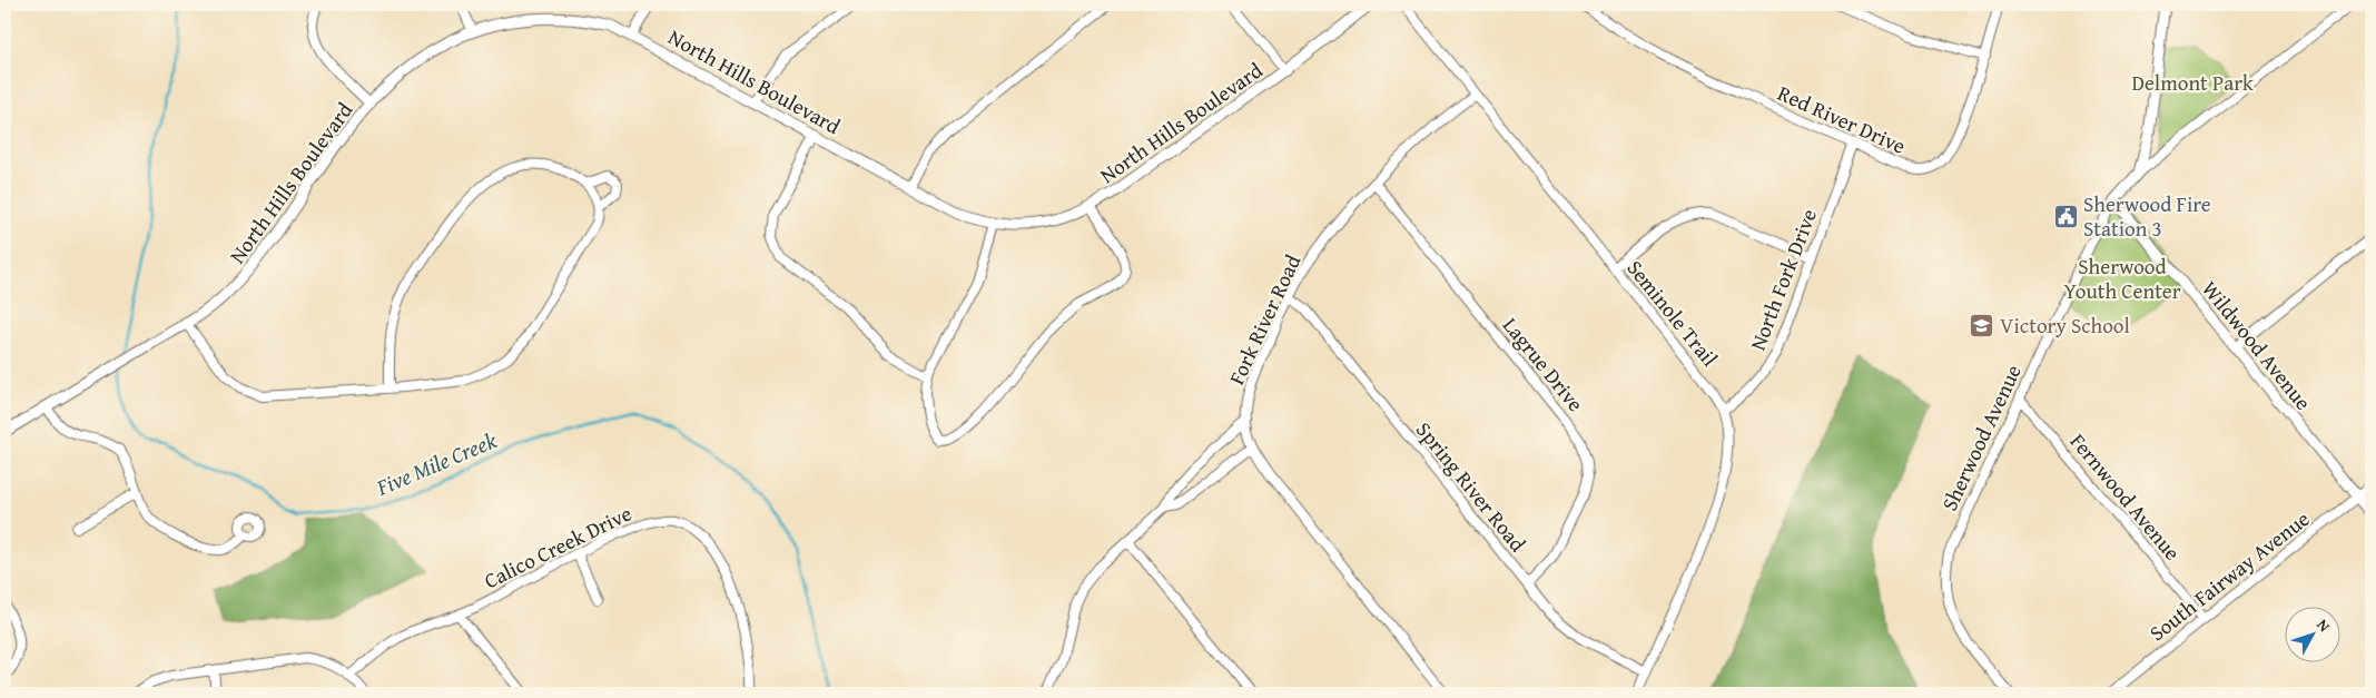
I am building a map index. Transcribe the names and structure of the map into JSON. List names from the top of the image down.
{
  "streets": {
    "street": [
      "North Hills Boulevard",
      "Red River Drive",
      "North Fork Drive",
      "Seminole Trail",
      "Fork River Road",
      "Wildwood Avenue",
      "Lagrue Drive",
      "Sherwood Avenue",
      "Spring River Road",
      "Fernwood Avenue",
      "Calico Creek Drive",
      "South Fairway Avenue"
    ]
  },
  "crossings": [
    ["Red River Drive", "North Fork Drive"],
    ["North Fork Drive", "Seminole Trail"],
    ["Seminole Trail", "Fork River Road"],
    ["Seminole Trail", "Spring River Road"],
    ["Fork River Road", "Lagrue Drive"],
    ["Fork River Road", "Spring River Road"],
    ["Wildwood Avenue", "Sherwood Avenue"],
    ["Wildwood Avenue", "South Fairway Avenue"],
    ["Lagrue Drive", "Spring River Road"],
    ["Sherwood Avenue", "Fernwood Avenue"],
    ["Fernwood Avenue", "South Fairway Avenue"]
  ],
  "water": ["Five Mile Creek"],
  "parks": ["Delmont Park", "Sherwood Youth Center"],
  "places": {
    "public building": ["Sherwood Fire Station 3"],
    "school or university": ["Victory School"]
  },
  "north": "top right"
}
